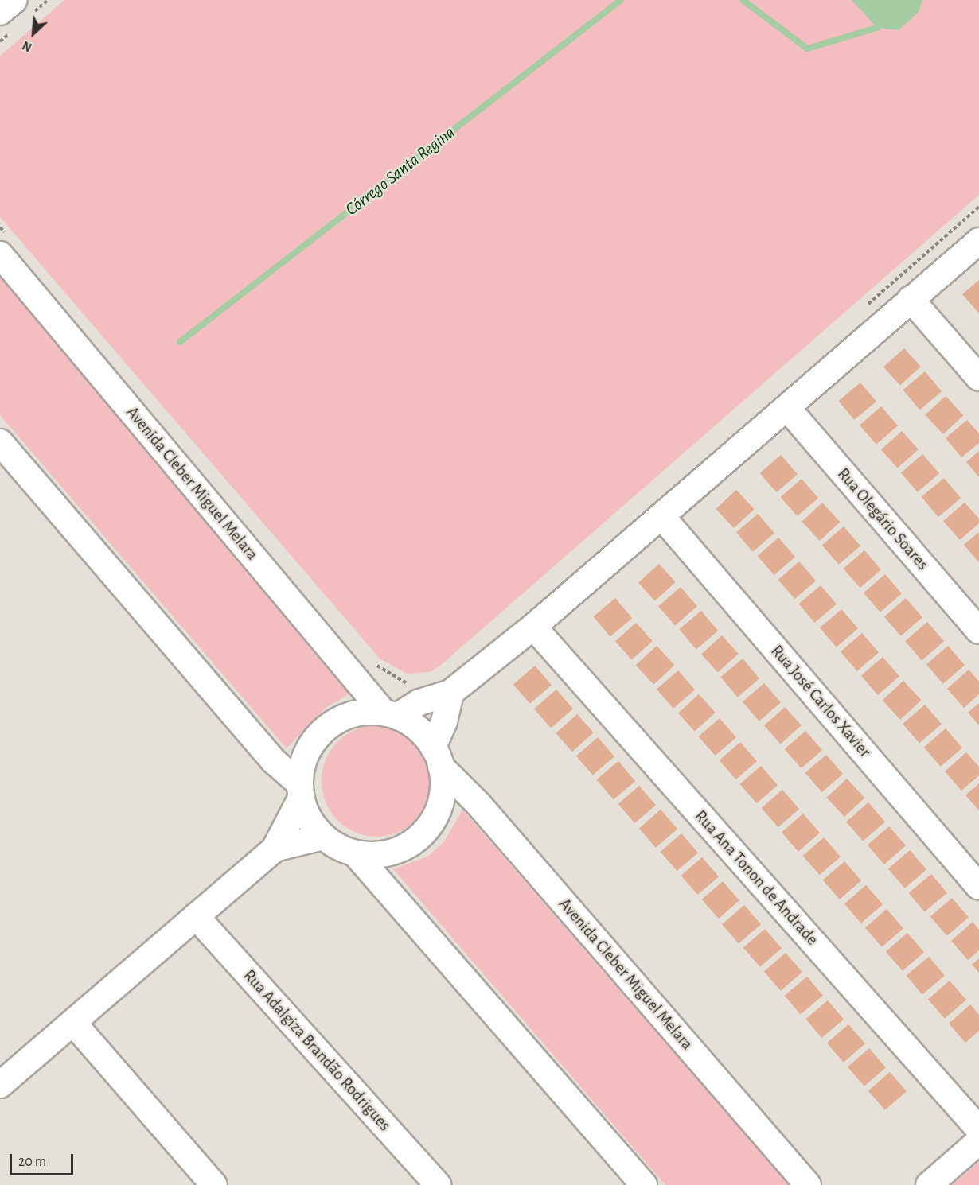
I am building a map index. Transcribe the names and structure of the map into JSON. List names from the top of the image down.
{
  "streets": {
    "street": [
      "Avenida Cleber Miguel Melara",
      "Rua Olegário Soares",
      "Rua José Carlos Xavier",
      "Rua Ana Tonon de Andrade",
      "Rua Adalgiza Brandão Rodrigues"
    ]
  },
  "water": ["Córrego Santa Regina"],
  "scale_bar": "20 m",
  "north": "bottom left"
}
